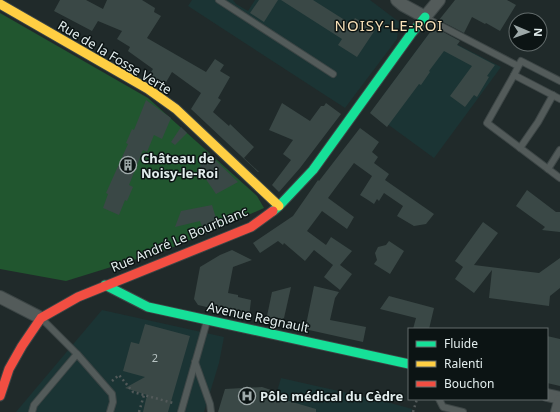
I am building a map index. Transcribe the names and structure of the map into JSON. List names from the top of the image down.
{
  "streets": {
    "street": ["Rue de la Fosse Verte", "Rue André Le Bourblanc", "Avenue Regnault"]
  },
  "crossings": [
    ["Rue de la Fosse Verte", "Rue André Le Bourblanc"],
    ["Rue André Le Bourblanc", "Avenue Regnault"]
  ],
  "districts": ["NOISY-LE-ROI"],
  "places": {
    "building": ["Château de Noisy-le-Roi"],
    "hospital": ["Pôle médical du Cèdre"]
  },
  "house_numbers": ["2"],
  "legend": ["Fluide", "Ralenti", "Bouchon"],
  "north": "right"
}
